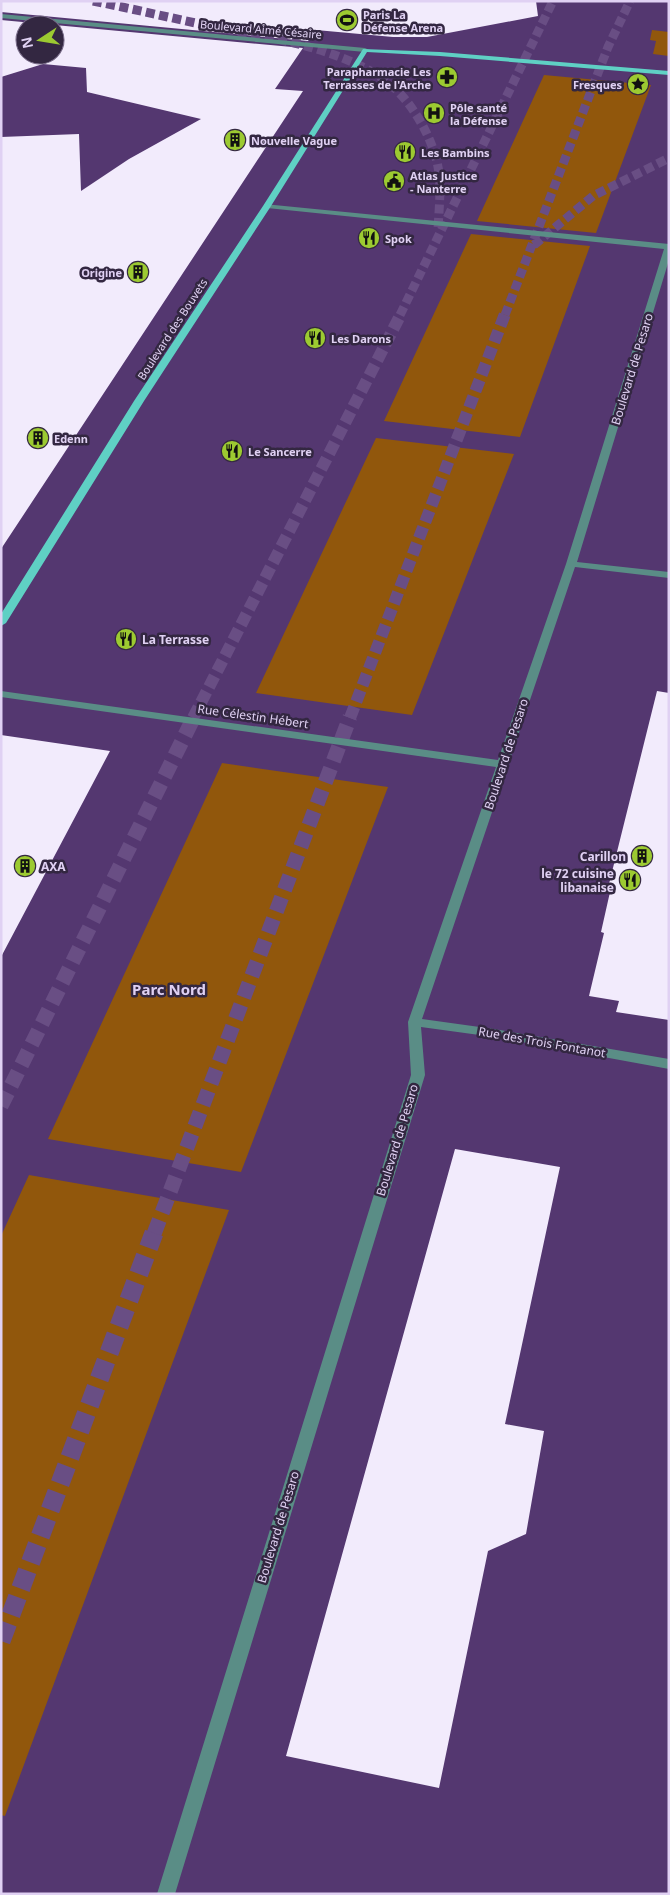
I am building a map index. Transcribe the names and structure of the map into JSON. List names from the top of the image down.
{
  "streets": {
    "main road": ["Boulevard Aimé Césaire", "Boulevard des Bouvets"],
    "street": ["Boulevard de Pesaro", "Rue Célestin Hébert", "Rue des Trois Fontanot"]
  },
  "crossings": [
    ["Boulevard Aimé Césaire", "Boulevard des Bouvets"],
    ["Boulevard de Pesaro", "Rue Célestin Hébert"],
    ["Boulevard de Pesaro", "Rue des Trois Fontanot"]
  ],
  "districts": ["Parc Nord"],
  "places": {
    "sports": ["Paris La Défense Arena"],
    "pharmacy": ["Parapharmacie Les Terrasses de l'Arche"],
    "place": ["Fresques"],
    "hospital": ["Pôle santé la Défense"],
    "building": [
      "Nouvelle Vague",
      "Origine",
      "Edenn",
      "Carillon",
      "AXA"
    ],
    "restaurant": [
      "Les Bambins",
      "Spok",
      "Les Darons",
      "Le Sancerre",
      "La Terrasse",
      "le 72 cuisine libanaise"
    ],
    "public building": ["Atlas Justice - Nanterre"]
  },
  "north": "left"
}
